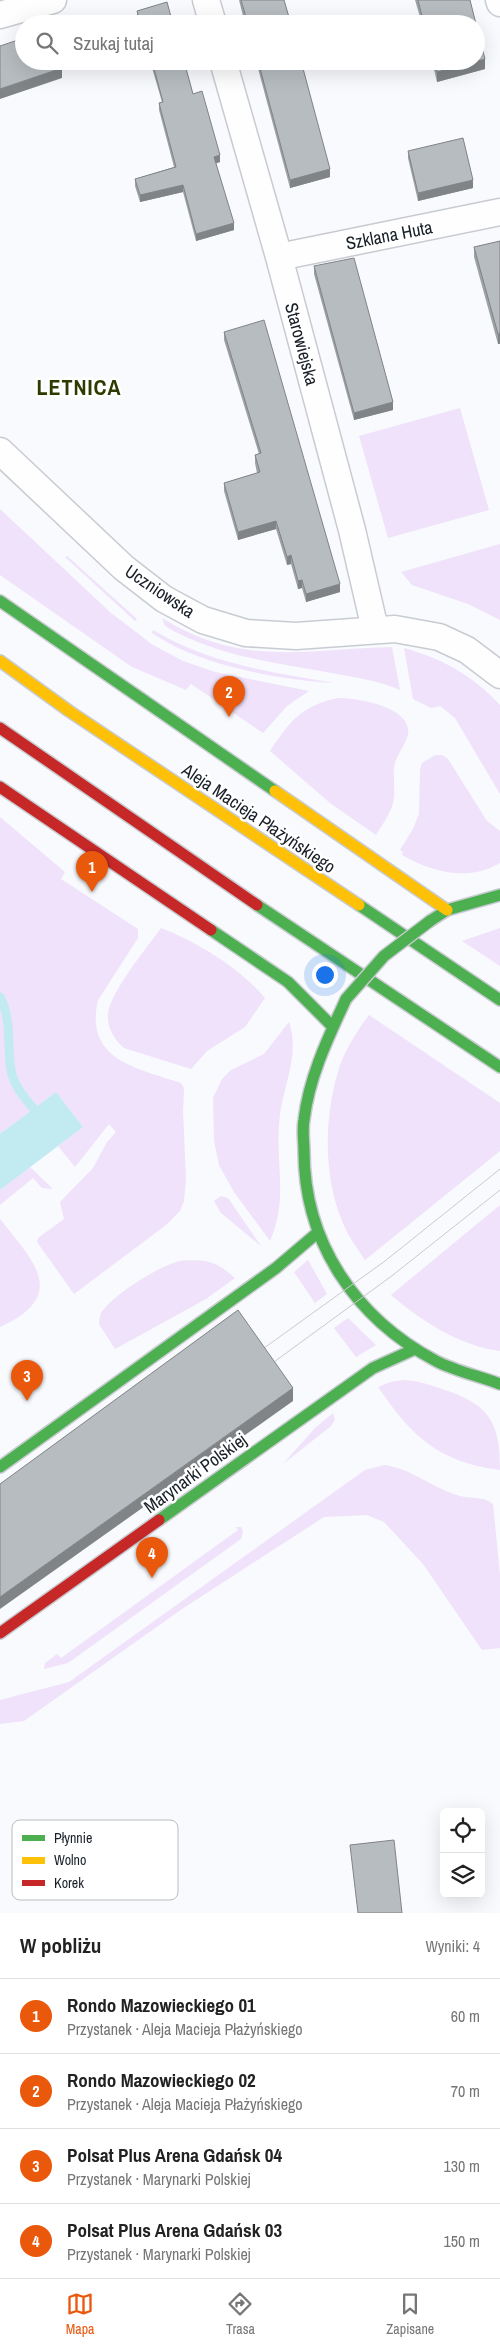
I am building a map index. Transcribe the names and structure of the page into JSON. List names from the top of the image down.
{
  "streets": {
    "main road": ["Aleja Macieja Płażyńskiego", "Marynarki Polskiej"],
    "street": ["Szklana Huta", "Starowiejska", "Uczniowska"]
  },
  "crossings": [
    ["Szklana Huta", "Starowiejska"],
    ["Starowiejska", "Uczniowska"]
  ],
  "districts": ["LETNICA"],
  "legend": ["Płynnie", "Wolno", "Korek"],
  "page": {
    "search": "Szukaj tutaj",
    "pins": [
      "2",
      "1",
      "3",
      "4"
    ],
    "heading": ["W pobliżu", "Wyniki: 4"],
    "list": [
      {
        "mark": "1",
        "name": "Rondo Mazowieckiego 01",
        "note": "Przystanek · Aleja Macieja Płażyńskiego",
        "value": "60 m"
      },
      {
        "mark": "2",
        "name": "Rondo Mazowieckiego 02",
        "note": "Przystanek · Aleja Macieja Płażyńskiego",
        "value": "70 m"
      },
      {
        "mark": "3",
        "name": "Polsat Plus Arena Gdańsk 04",
        "note": "Przystanek · Marynarki Polskiej",
        "value": "130 m"
      },
      {
        "mark": "4",
        "name": "Polsat Plus Arena Gdańsk 03",
        "note": "Przystanek · Marynarki Polskiej",
        "value": "150 m"
      }
    ],
    "nav": ["Mapa", "Trasa", "Zapisane"]
  }
}
